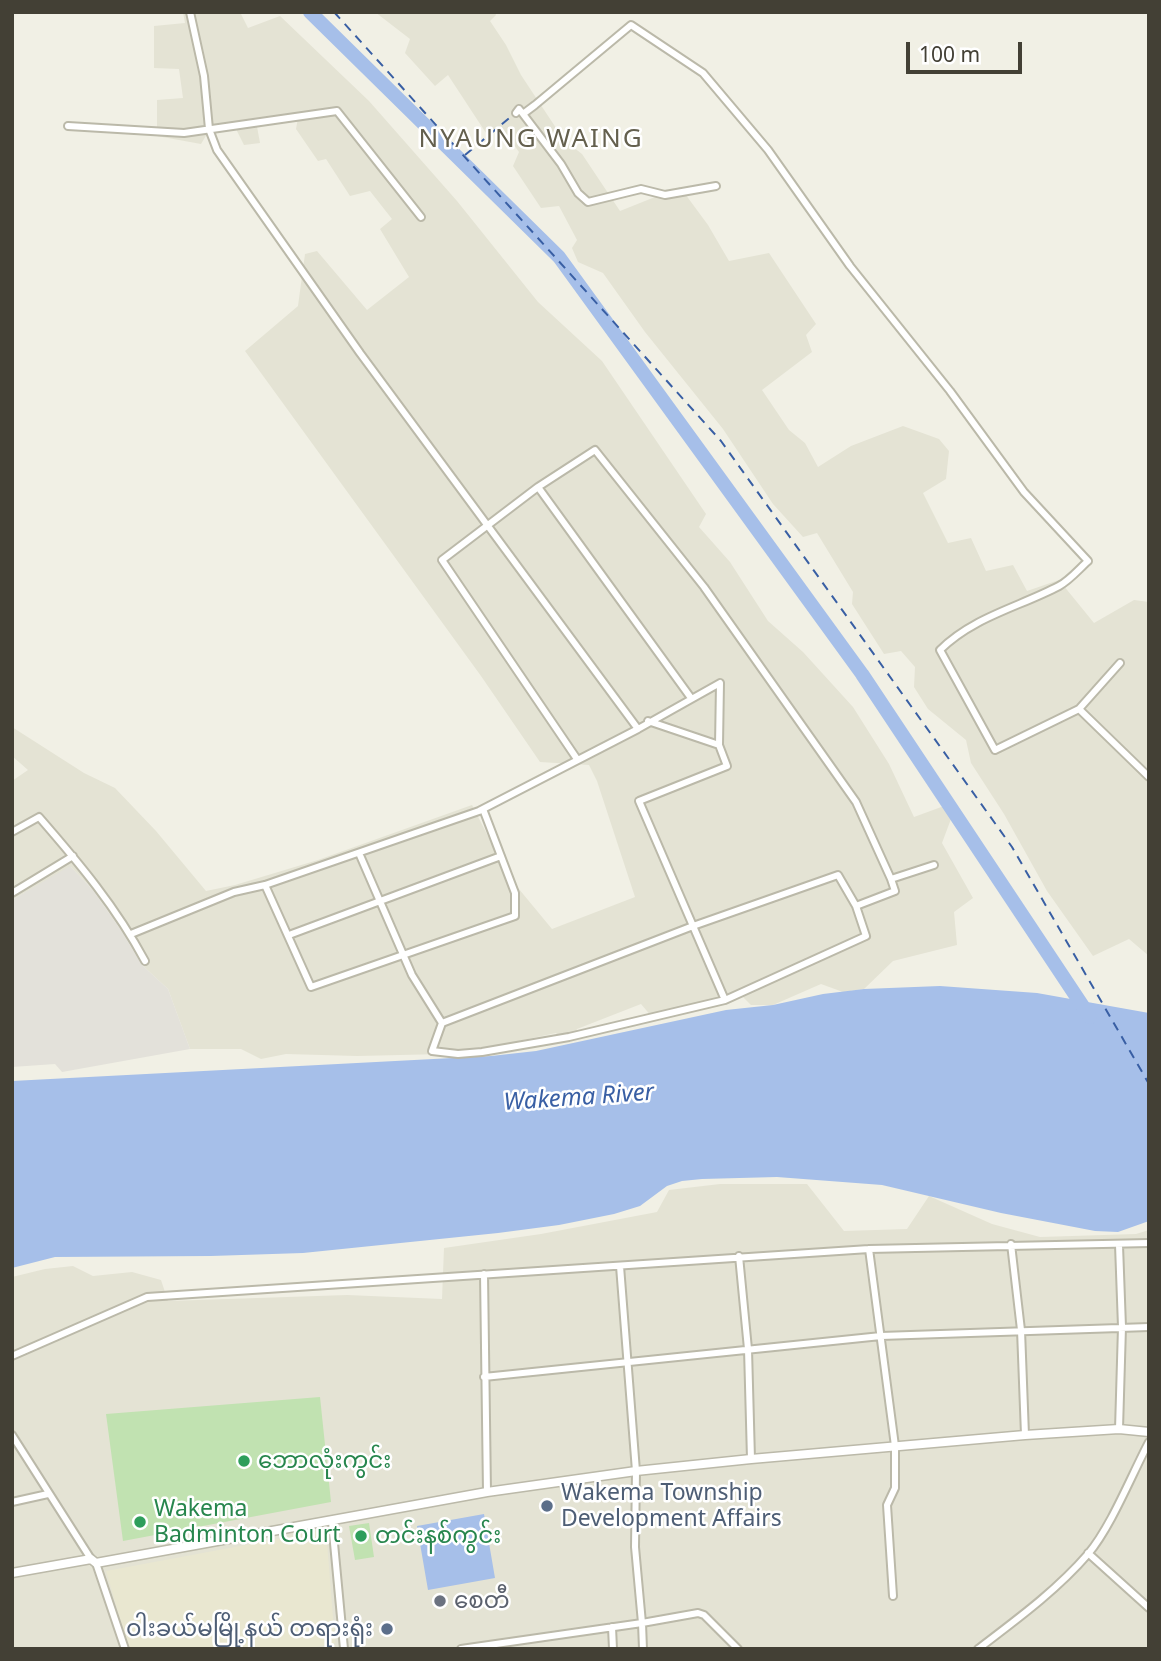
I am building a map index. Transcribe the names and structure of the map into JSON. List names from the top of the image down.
{
  "districts": ["NYAUNG WAING"],
  "water": ["Wakema River"],
  "places": [
    "ဘောလုံးကွင်း",
    "Wakema Township Development Affairs",
    "Wakema Badminton Court",
    "တင်းနစ်ကွင်း",
    "စေတီ",
    "ဝါးခယ်မမြို့နယ် တရားရုံး"
  ],
  "scale_bar": "100 m"
}
